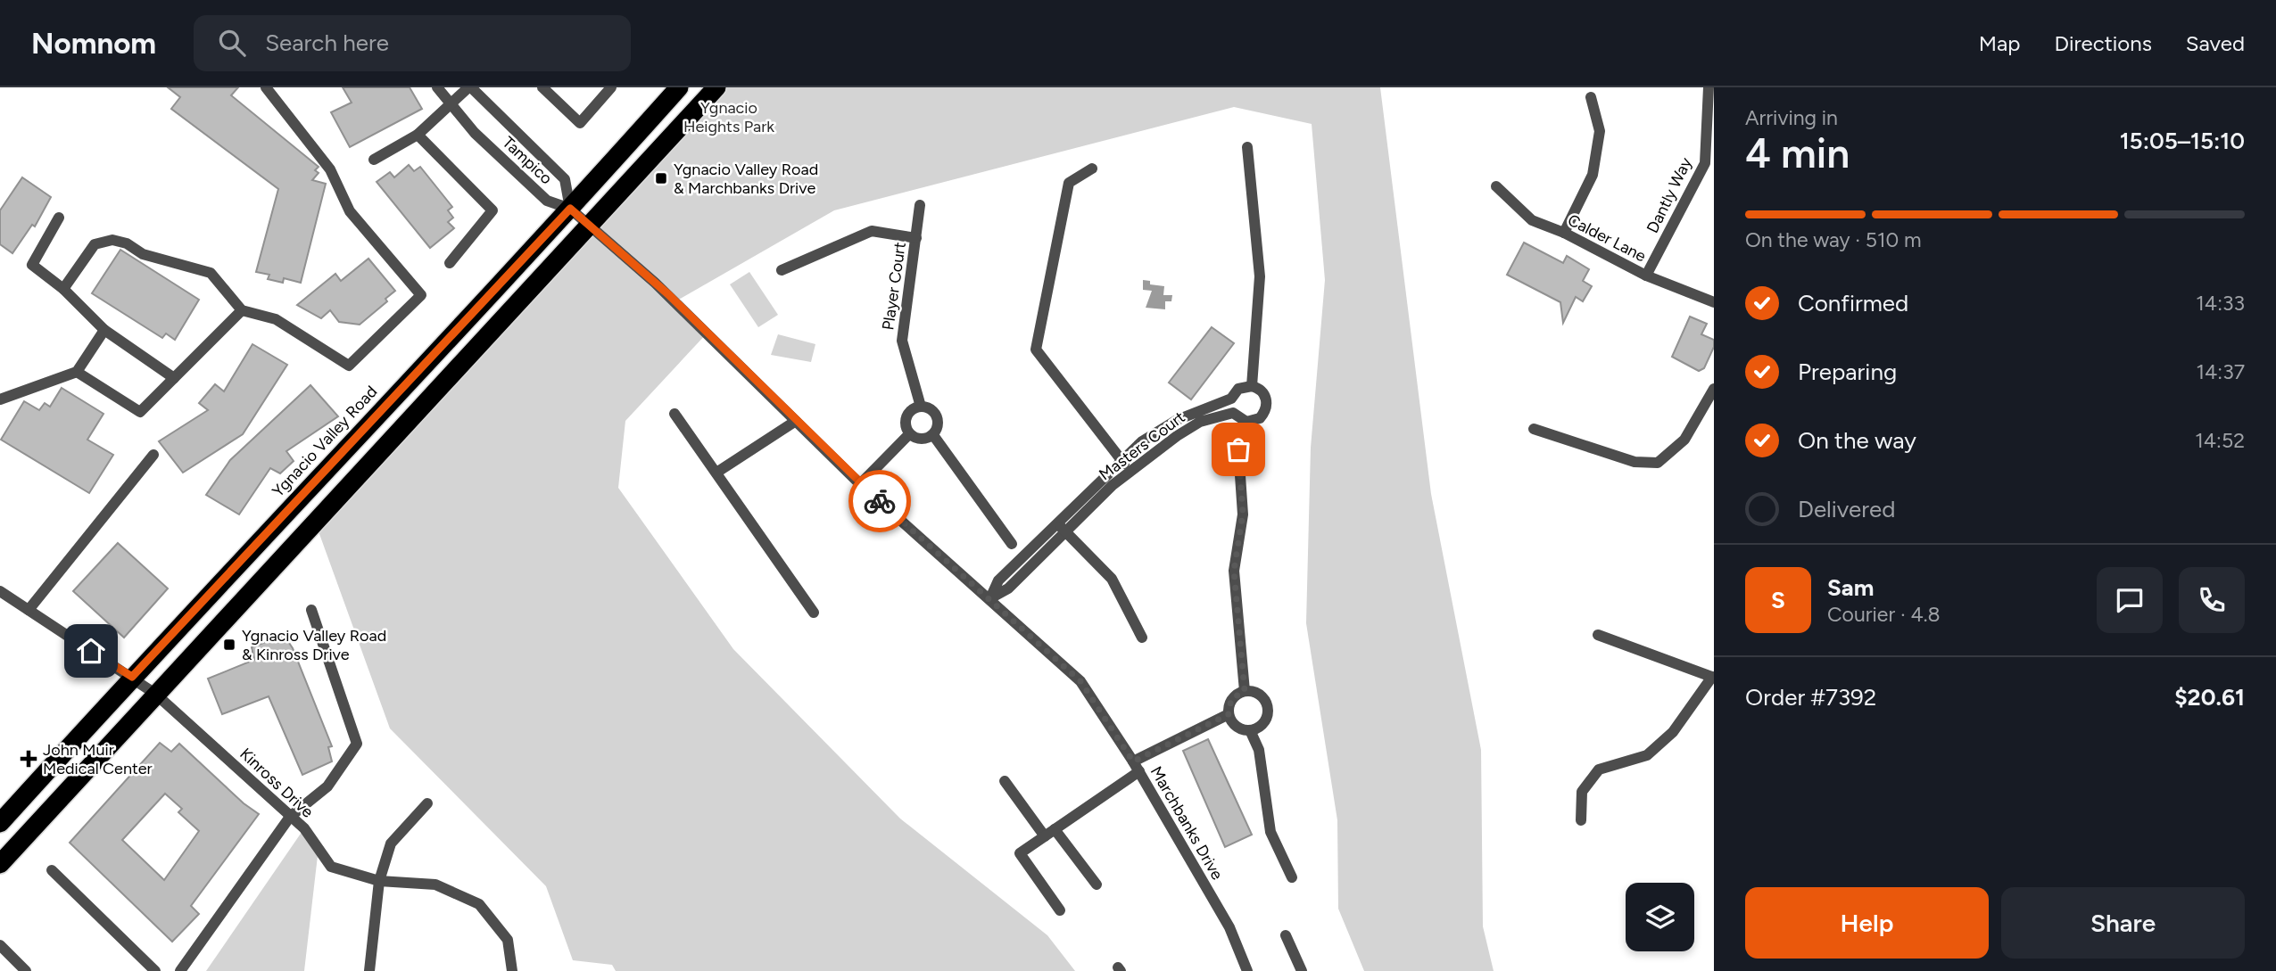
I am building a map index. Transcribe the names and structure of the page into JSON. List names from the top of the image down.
{
  "streets": {
    "highway": ["Ygnacio Valley Road"],
    "street": [
      "Tampico",
      "Dantly Way",
      "Calder Lane",
      "Player Court",
      "Masters Court",
      "Kinross Drive",
      "Marchbanks Drive"
    ]
  },
  "crossings": [
    ["Tampico", "Ygnacio Valley Road"],
    ["Tampico", "Marchbanks Drive"],
    ["Dantly Way", "Calder Lane"],
    ["Ygnacio Valley Road", "Kinross Drive"],
    ["Ygnacio Valley Road", "Marchbanks Drive"],
    ["Masters Court", "Marchbanks Drive"]
  ],
  "parks": ["Ygnacio Heights Park"],
  "places": {
    "transit": ["Ygnacio Valley Road & Marchbanks Drive", "Ygnacio Valley Road & Kinross Drive"],
    "health": ["John Muir Medical Center"]
  },
  "page": {
    "header": "Nomnom",
    "search": "Search here",
    "nav": ["Map", "Directions", "Saved"],
    "heading": ["4 min", "Arriving in", "15:05–15:10"],
    "panel": [
      "Sam",
      "Courier · 4.8",
      "Order #7392",
      "$20.61"
    ],
    "bar": "On the way · 510 m",
    "list": [
      ["Confirmed", "14:33"],
      ["Preparing", "14:37"],
      ["On the way", "14:52"],
      "Delivered"
    ],
    "round": "S",
    "buttons": ["Help", "Share"]
  }
}
